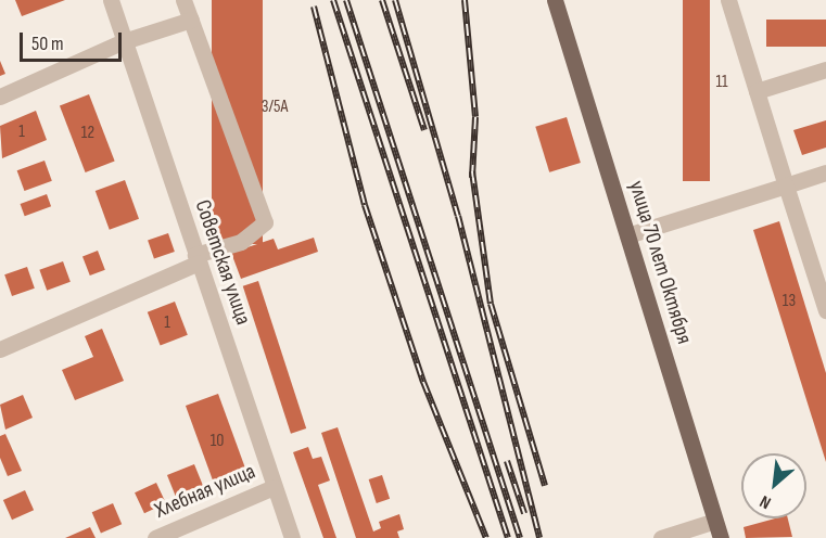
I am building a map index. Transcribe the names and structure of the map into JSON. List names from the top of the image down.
{
  "streets": {
    "main road": ["улица 70 лет Октября"],
    "street": ["Советская улица", "Хлебная улица"]
  },
  "crossings": [
    ["Советская улица", "Хлебная улица"]
  ],
  "house_numbers": [
    "11",
    "3/5А",
    "1",
    "12",
    "13",
    "1",
    "10"
  ],
  "scale_bar": "50 m",
  "north": "bottom left"
}
